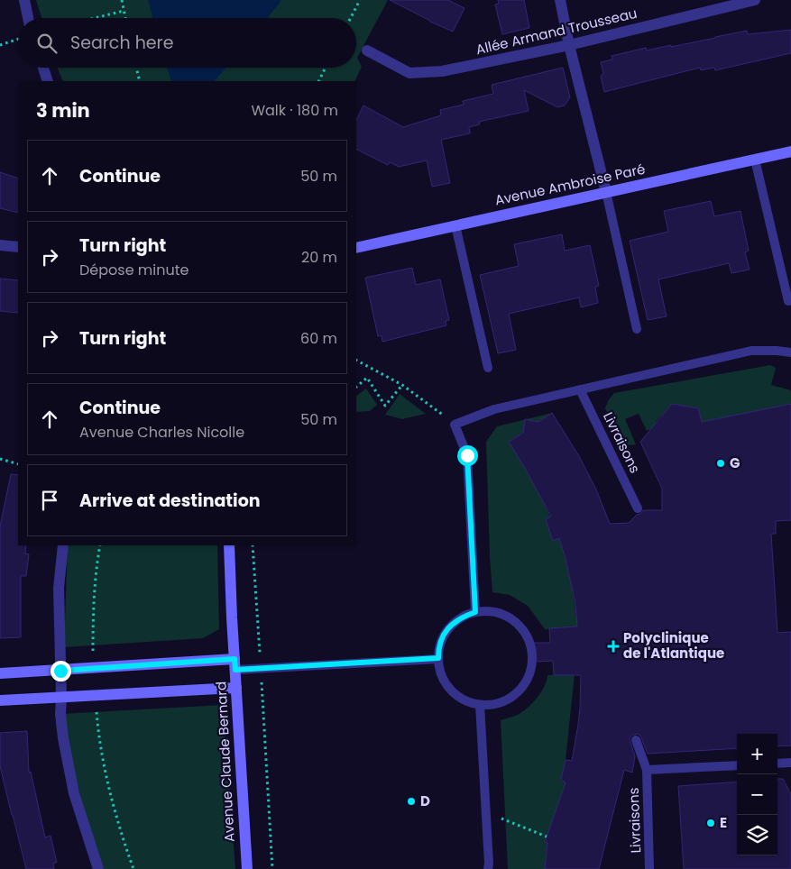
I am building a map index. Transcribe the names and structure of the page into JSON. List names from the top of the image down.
{
  "streets": {
    "street": ["Allée Armand Trousseau", "Avenue Ambroise Paré", "Avenue Claude Bernard"],
    "lane": ["Livraisons"]
  },
  "places": {
    "other": ["G", "D", "E"],
    "health": ["Polyclinique de l'Atlantique"]
  },
  "page": {
    "search": "Search here",
    "heading": ["3 min", "Walk · 180 m"],
    "list": [
      ["Continue", "50 m"],
      ["Turn right", "Dépose minute", "20 m"],
      ["Turn right", "60 m"],
      ["Continue", "Avenue Charles Nicolle", "50 m"],
      "Arrive at destination"
    ],
    "map_buttons": ["+", "−"]
  }
}
